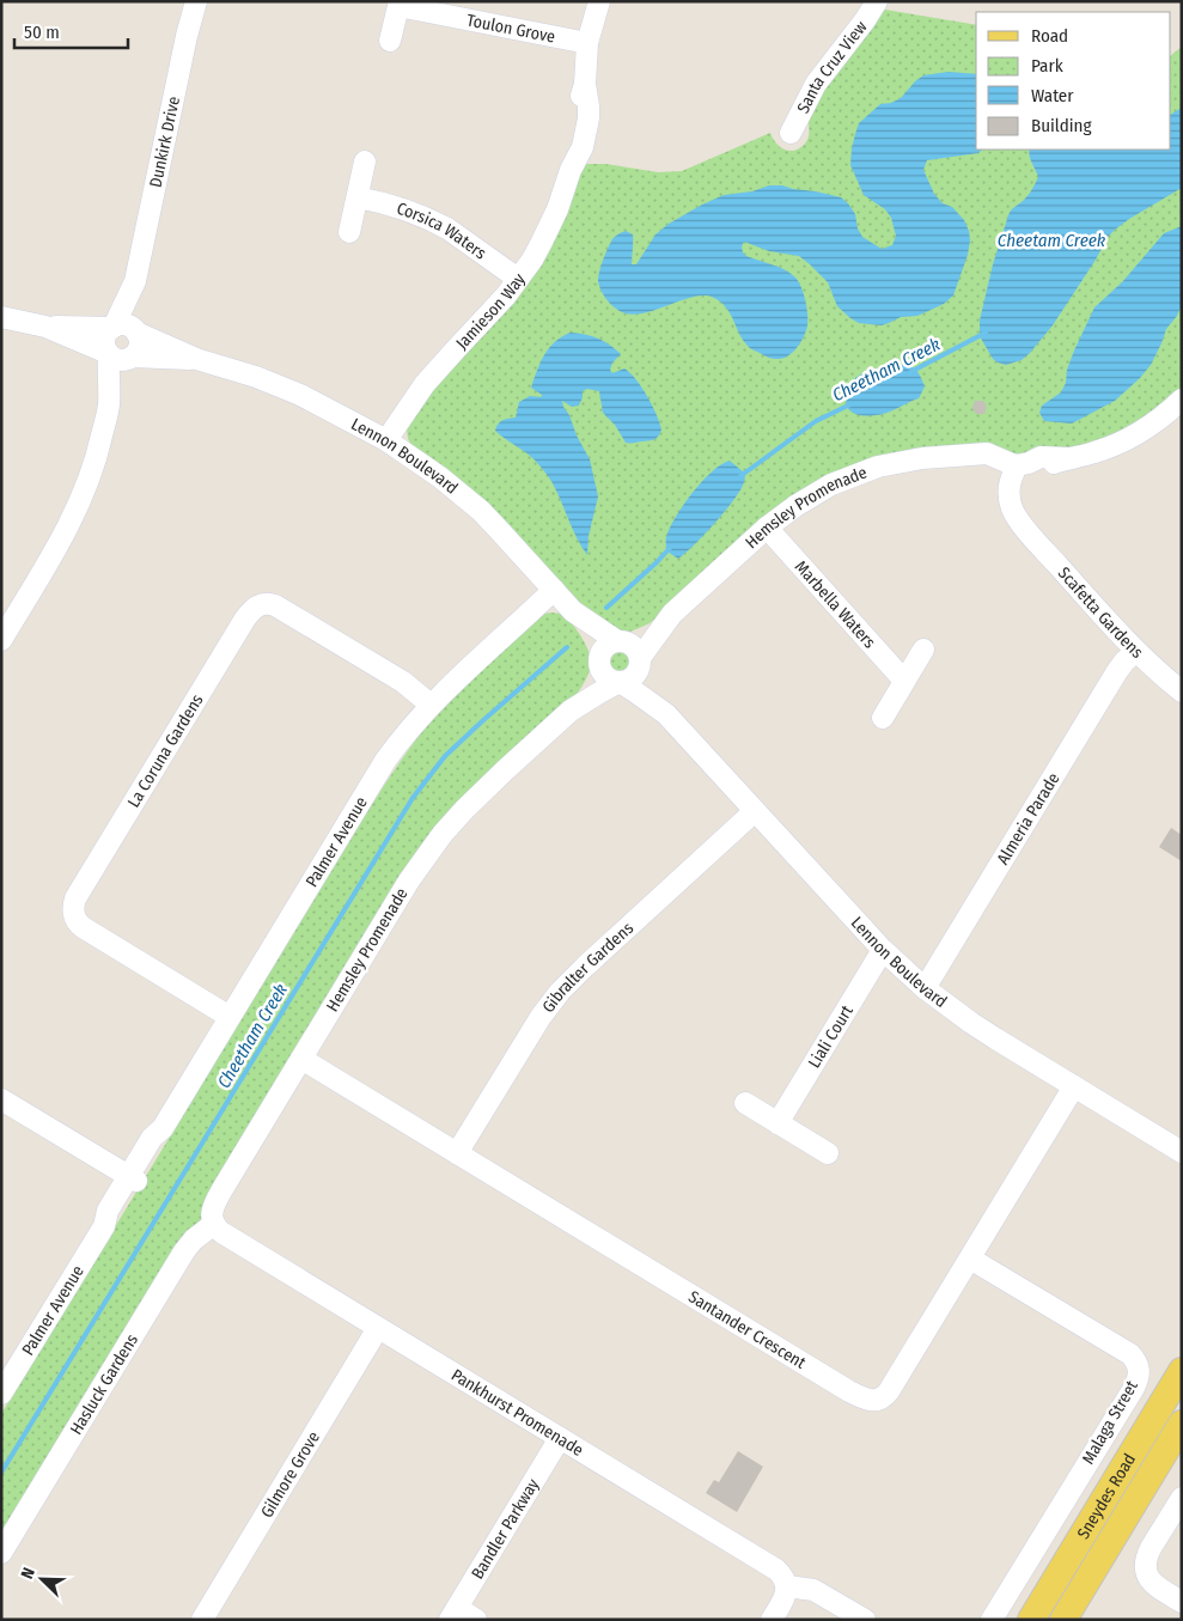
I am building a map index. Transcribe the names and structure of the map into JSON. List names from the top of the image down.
{
  "streets": {
    "main road": ["Sneydes Road"],
    "street": [
      "Toulon Grove",
      "Santa Cruz View",
      "Dunkirk Drive",
      "Corsica Waters",
      "Jamieson Way",
      "Lennon Boulevard",
      "Hemsley Promenade",
      "Marbella Waters",
      "Scafetta Gardens",
      "La Coruna Gardens",
      "Almeria Parade",
      "Palmer Avenue",
      "Gibralter Gardens",
      "Liali Court",
      "Santander Crescent",
      "Hasluck Gardens",
      "Pankhurst Promenade",
      "Malaga Street",
      "Gilmore Grove",
      "Bandler Parkway"
    ]
  },
  "crossings": [
    ["Toulon Grove", "Jamieson Way"],
    ["Dunkirk Drive", "Lennon Boulevard"],
    ["Corsica Waters", "Jamieson Way"],
    ["Jamieson Way", "Lennon Boulevard"],
    ["Lennon Boulevard", "Hemsley Promenade"],
    ["Lennon Boulevard", "Almeria Parade"],
    ["Lennon Boulevard", "Palmer Avenue"],
    ["Lennon Boulevard", "Gibralter Gardens"],
    ["Lennon Boulevard", "Liali Court"],
    ["Lennon Boulevard", "Santander Crescent"],
    ["Hemsley Promenade", "Marbella Waters"],
    ["Hemsley Promenade", "Scafetta Gardens"],
    ["Hemsley Promenade", "Santander Crescent"],
    ["Hemsley Promenade", "Hasluck Gardens"],
    ["Hemsley Promenade", "Pankhurst Promenade"],
    ["Scafetta Gardens", "Almeria Parade"],
    ["La Coruna Gardens", "Palmer Avenue"],
    ["Gibralter Gardens", "Santander Crescent"],
    ["Santander Crescent", "Malaga Street"],
    ["Hasluck Gardens", "Pankhurst Promenade"],
    ["Pankhurst Promenade", "Gilmore Grove"],
    ["Pankhurst Promenade", "Bandler Parkway"]
  ],
  "water": ["Cheetam Creek", "Cheetham Creek"],
  "legend": [
    "Road",
    "Park",
    "Water",
    "Building"
  ],
  "scale_bar": "50 m",
  "north": "top left"
}
